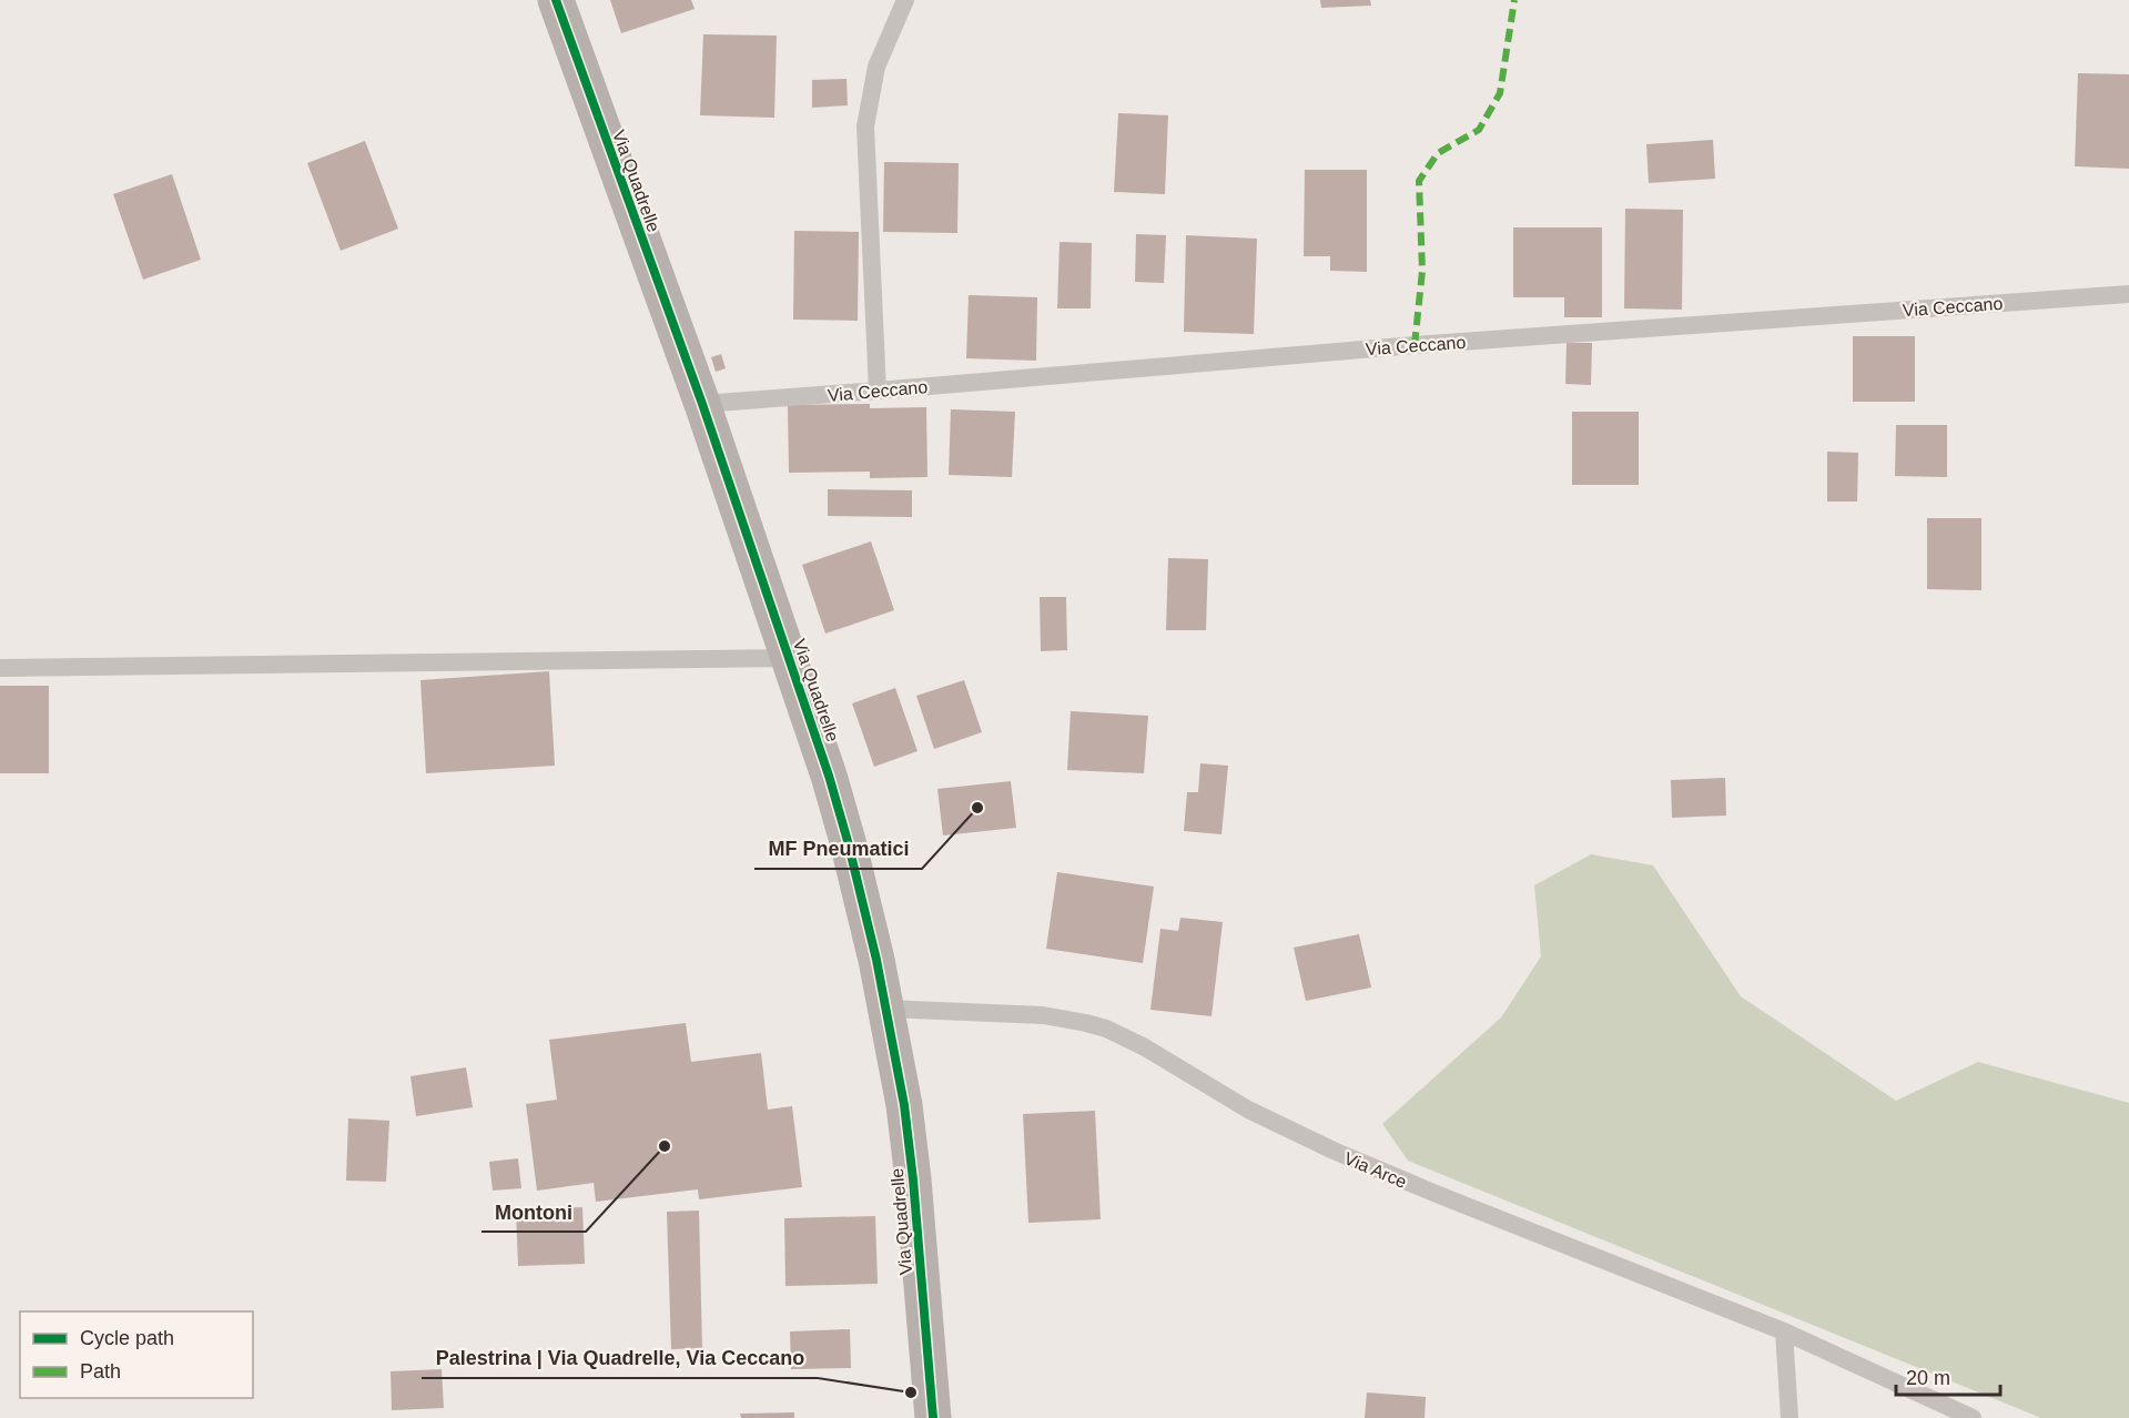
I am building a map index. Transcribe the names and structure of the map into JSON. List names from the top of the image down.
{
  "streets": {
    "street": ["Via Quadrelle"],
    "lane": ["Via Ceccano", "Via Arce"]
  },
  "crossings": [
    ["Via Quadrelle", "Via Ceccano"],
    ["Via Quadrelle", "Via Arce"]
  ],
  "places": ["MF Pneumatici", "Montoni", "Palestrina | Via Quadrelle, Via Ceccano"],
  "legend": ["Cycle path", "Path"],
  "scale_bar": "20 m"
}
